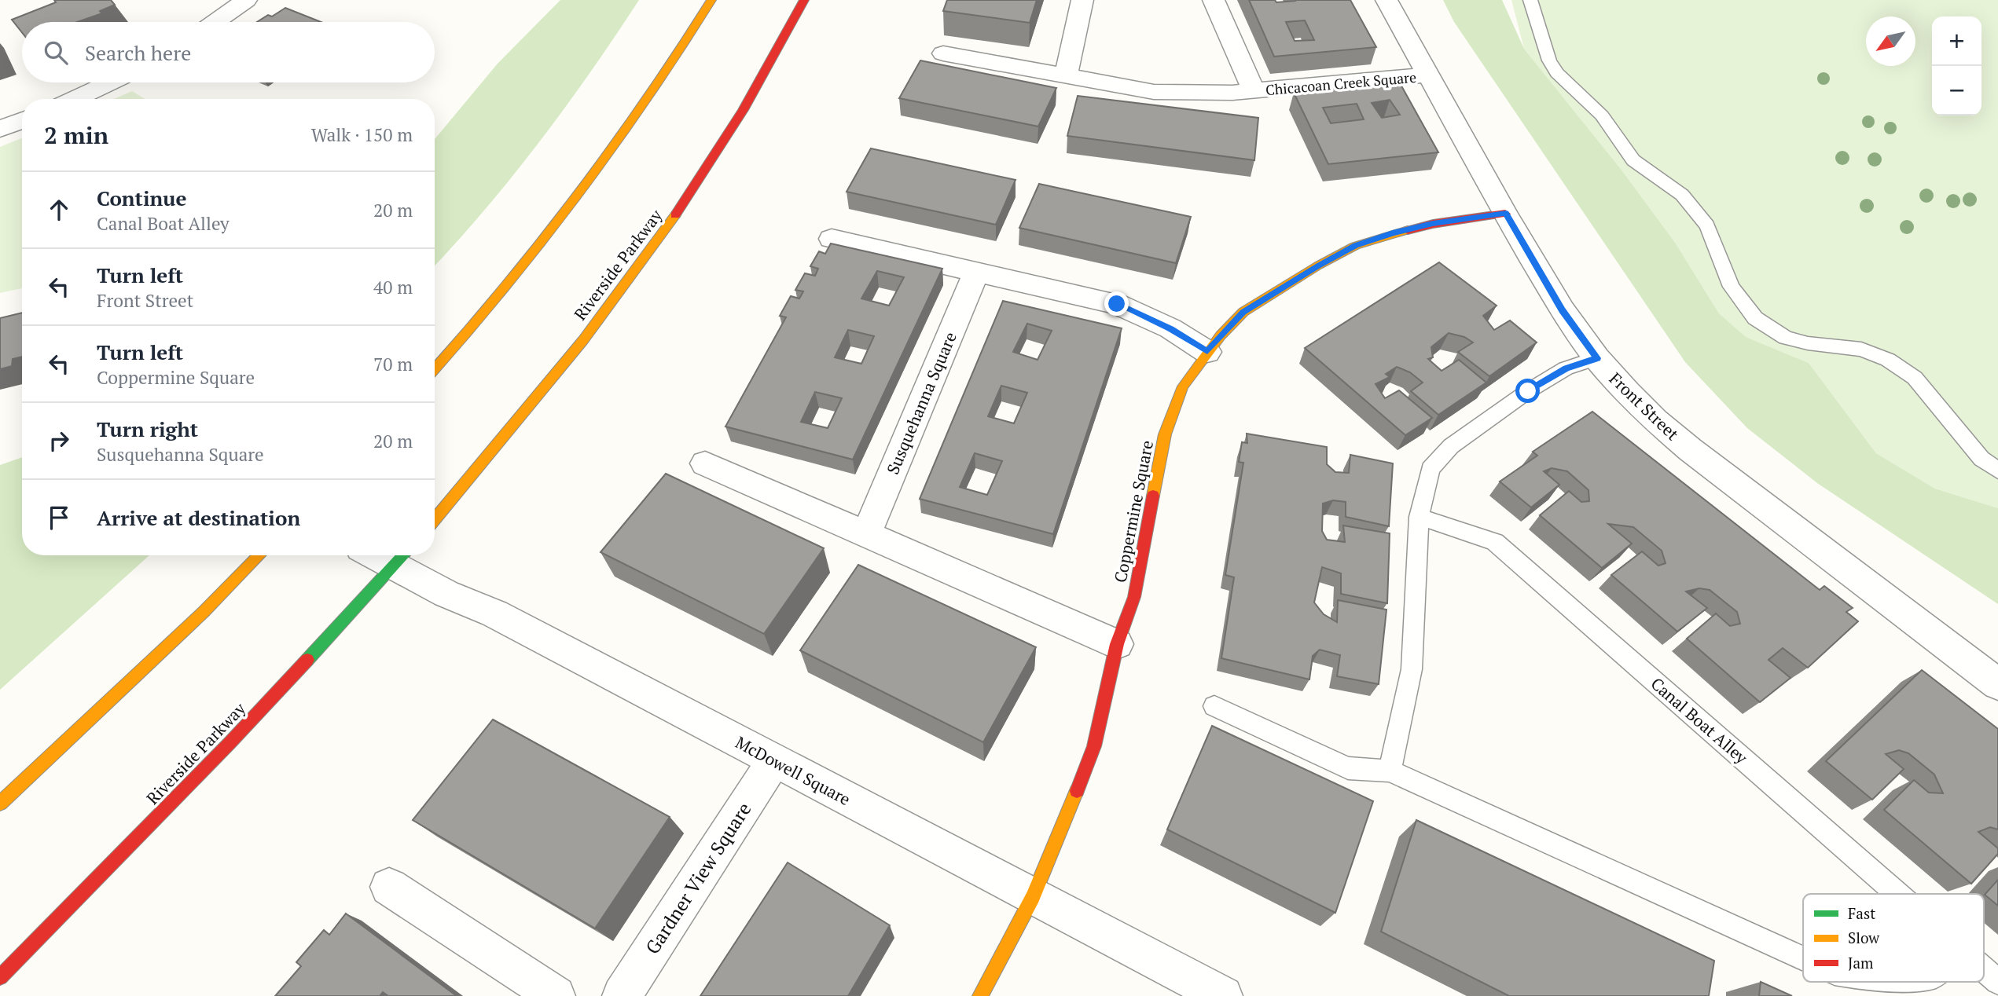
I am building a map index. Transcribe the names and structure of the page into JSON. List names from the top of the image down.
{
  "streets": {
    "main road": ["Riverside Parkway", "Coppermine Square"],
    "street": [
      "Chicacoan Creek Square",
      "Susquehanna Square",
      "Front Street",
      "McDowell Square",
      "Gardner View Square"
    ],
    "lane": ["Canal Boat Alley"]
  },
  "crossings": [
    ["Chicacoan Creek Square", "Front Street"],
    ["Riverside Parkway", "McDowell Square"],
    ["Front Street", "Coppermine Square"],
    ["Coppermine Square", "McDowell Square"],
    ["McDowell Square", "Gardner View Square"]
  ],
  "legend": ["Fast", "Slow", "Jam"],
  "north": "bottom left",
  "page": {
    "map_buttons": ["+", "−"],
    "search": "Search here",
    "heading": ["2 min", "Walk · 150 m"],
    "list": [
      ["Continue", "Canal Boat Alley", "20 m"],
      ["Turn left", "Front Street", "40 m"],
      ["Turn left", "Coppermine Square", "70 m"],
      ["Turn right", "Susquehanna Square", "20 m"],
      "Arrive at destination"
    ]
  }
}
